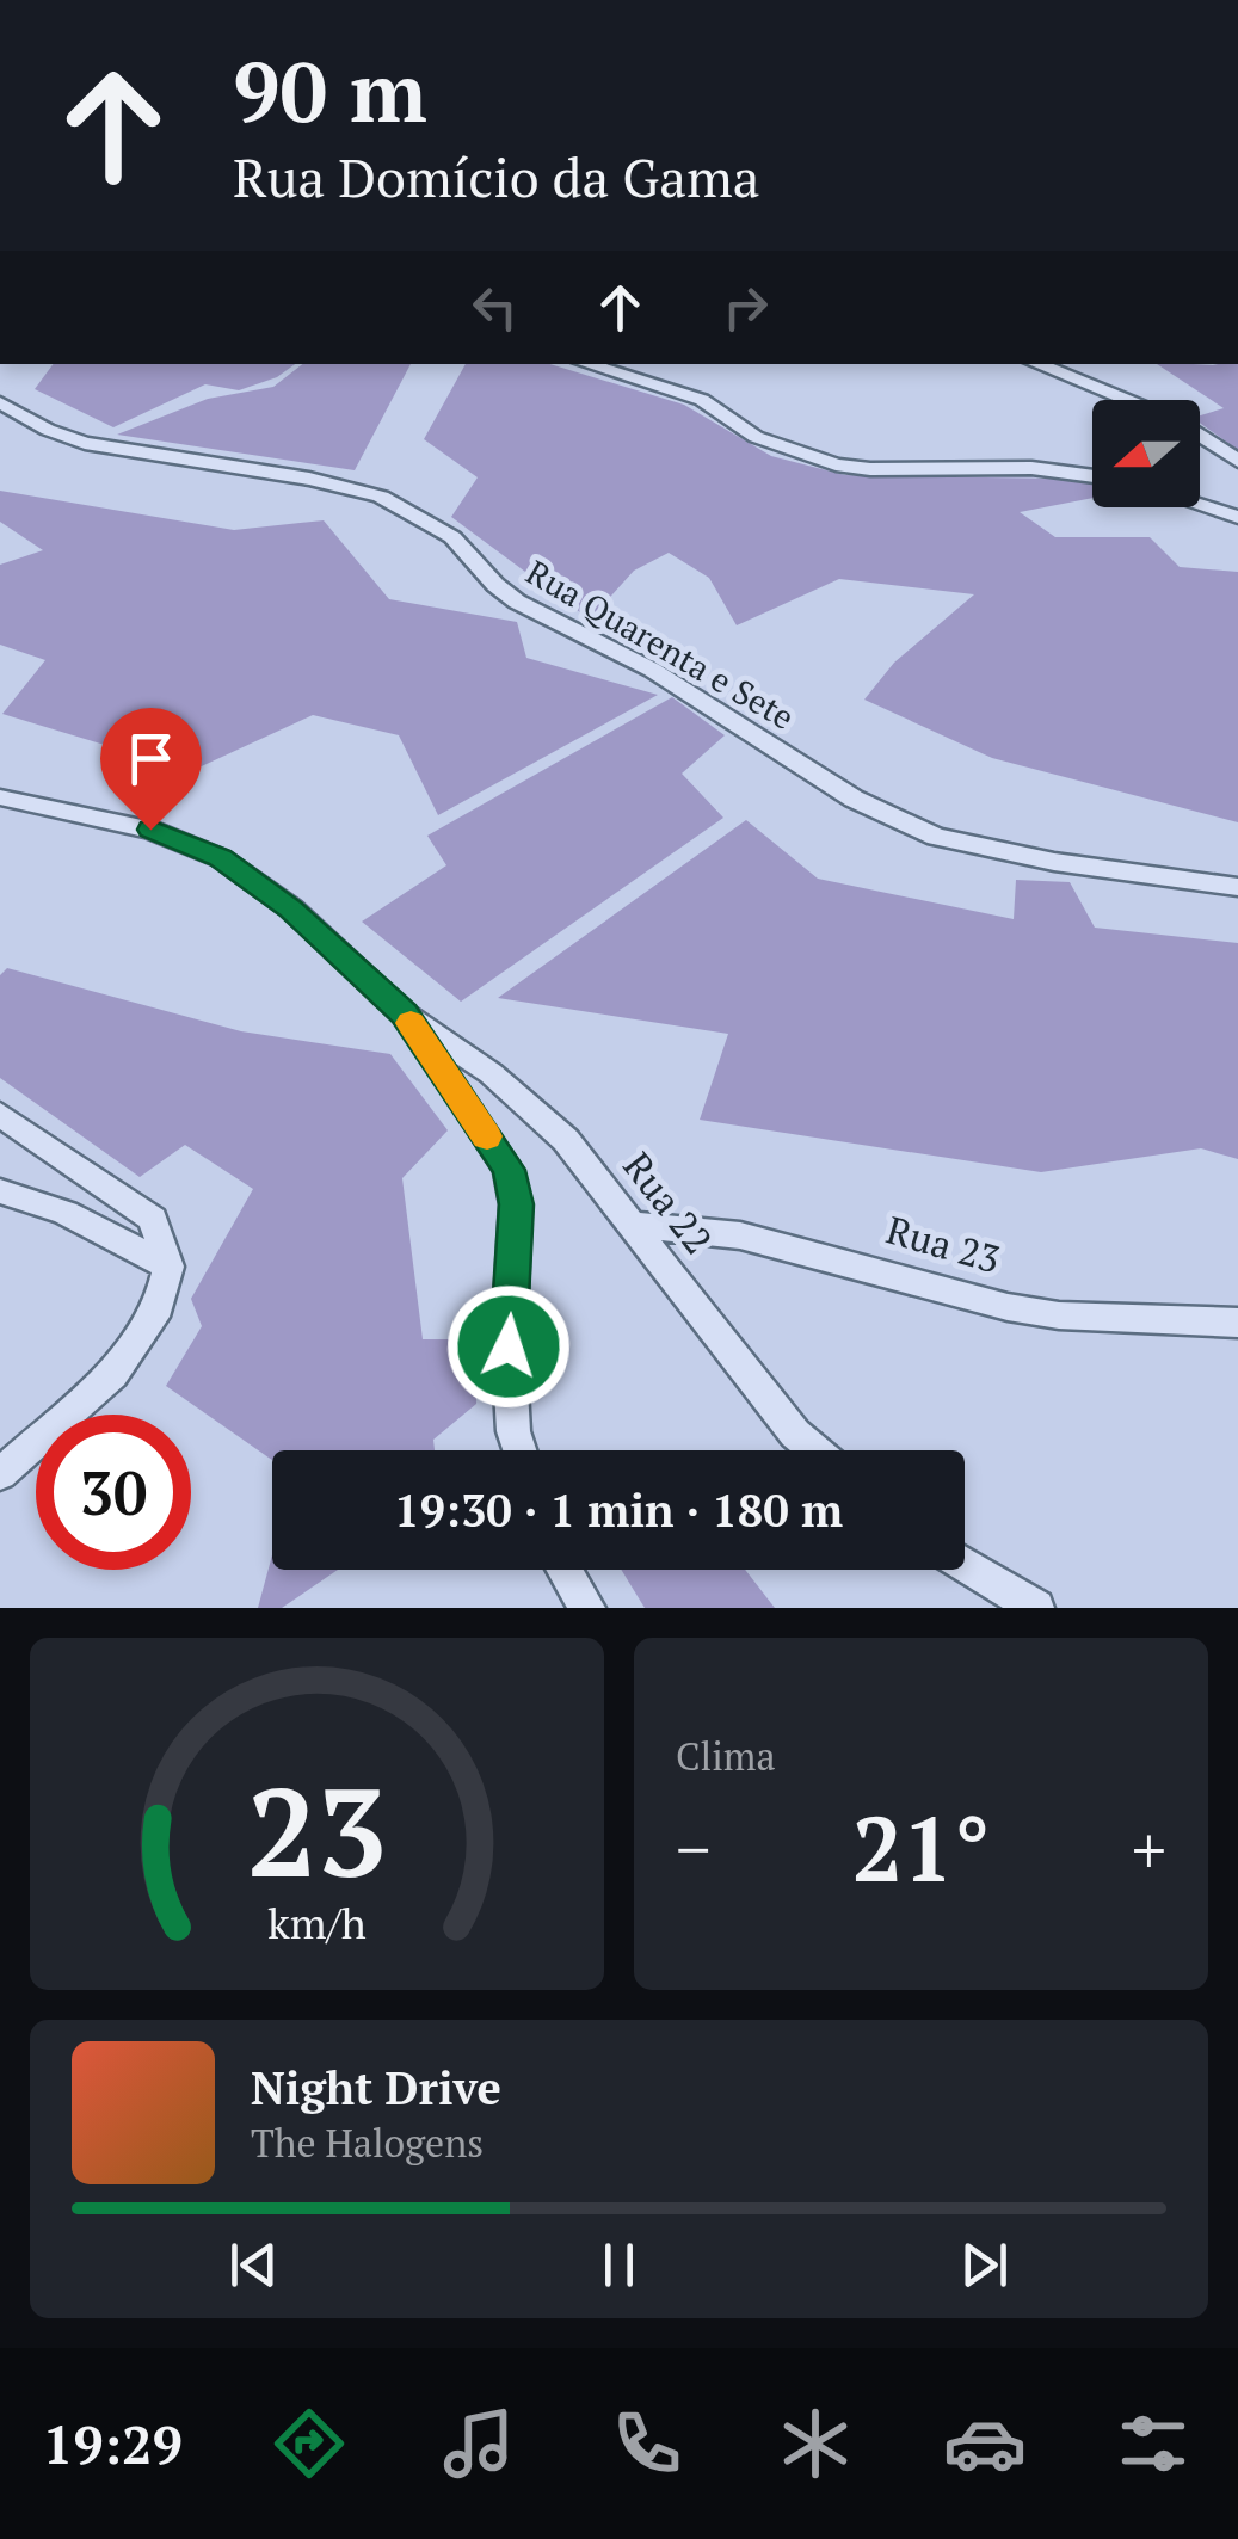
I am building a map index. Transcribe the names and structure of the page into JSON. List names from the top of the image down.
{
  "streets": {
    "street": ["Rua Quarenta e Sete", "Rua 22", "Rua 23"]
  },
  "crossings": [
    ["Rua 22", "Rua 23"]
  ],
  "north": "left",
  "page": {
    "turn": ["90 m", "Rua Domício da Gama"],
    "limit": "30",
    "trip": "19:30 · 1 min · 180 m",
    "tile": "Clima",
    "heat": ["−", "21°", "+"],
    "song": ["Night Drive", "The Halogens"],
    "tabs": "19:29",
    "gauge": ["23", "km/h"]
  }
}
